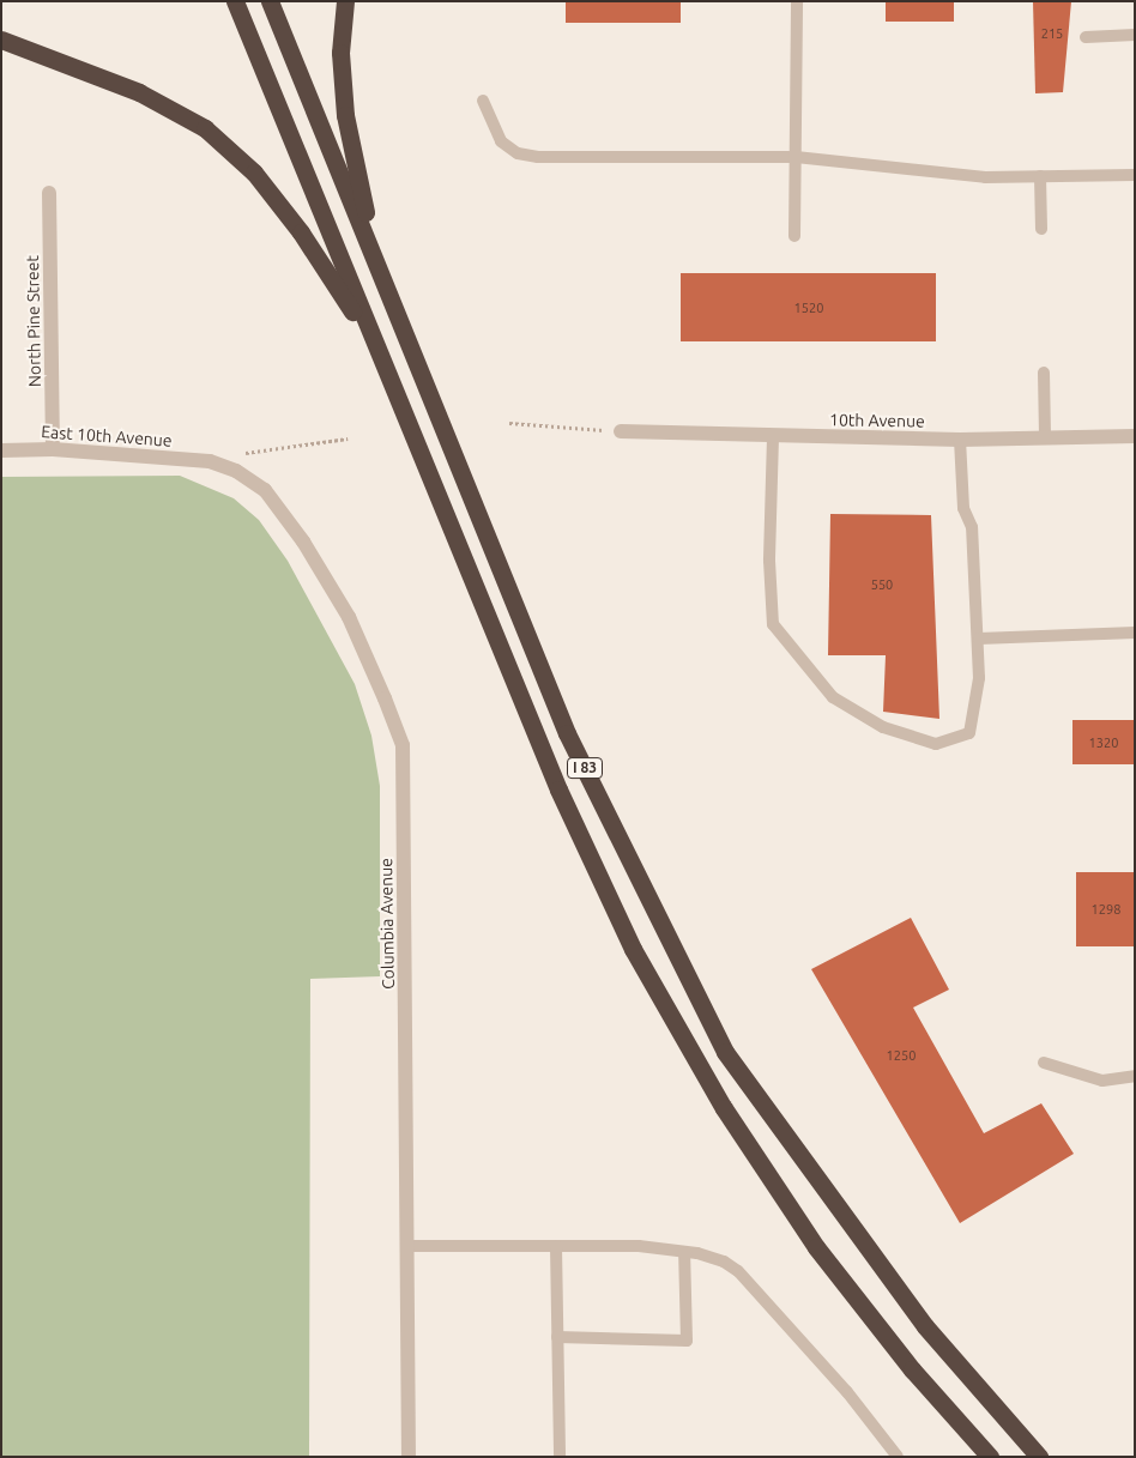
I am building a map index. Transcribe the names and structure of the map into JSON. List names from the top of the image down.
{
  "streets": {
    "highway": ["I 83"],
    "street": [
      "North Pine Street",
      "10th Avenue",
      "East 10th Avenue",
      "Columbia Avenue"
    ]
  },
  "crossings": [
    ["North Pine Street", "East 10th Avenue"],
    ["East 10th Avenue", "Columbia Avenue"]
  ],
  "house_numbers": [
    "215",
    "1520",
    "550",
    "1320",
    "1298",
    "1250"
  ]
}
